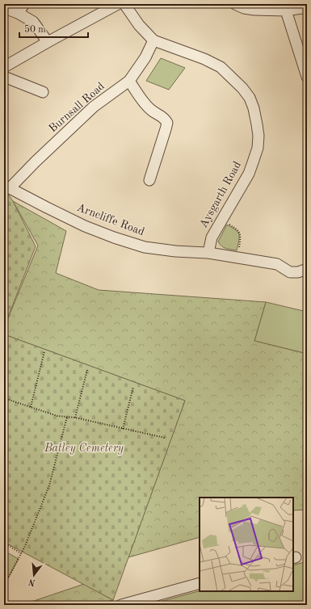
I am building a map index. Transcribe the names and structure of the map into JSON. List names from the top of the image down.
{
  "streets": {
    "street": ["Burnsall Road", "Aysgarth Road", "Arncliffe Road"]
  },
  "crossings": [
    ["Burnsall Road", "Aysgarth Road"],
    ["Burnsall Road", "Arncliffe Road"],
    ["Aysgarth Road", "Arncliffe Road"]
  ],
  "parks": ["Batley Cemetery"],
  "scale_bar": "50 m",
  "north": "bottom"
}
